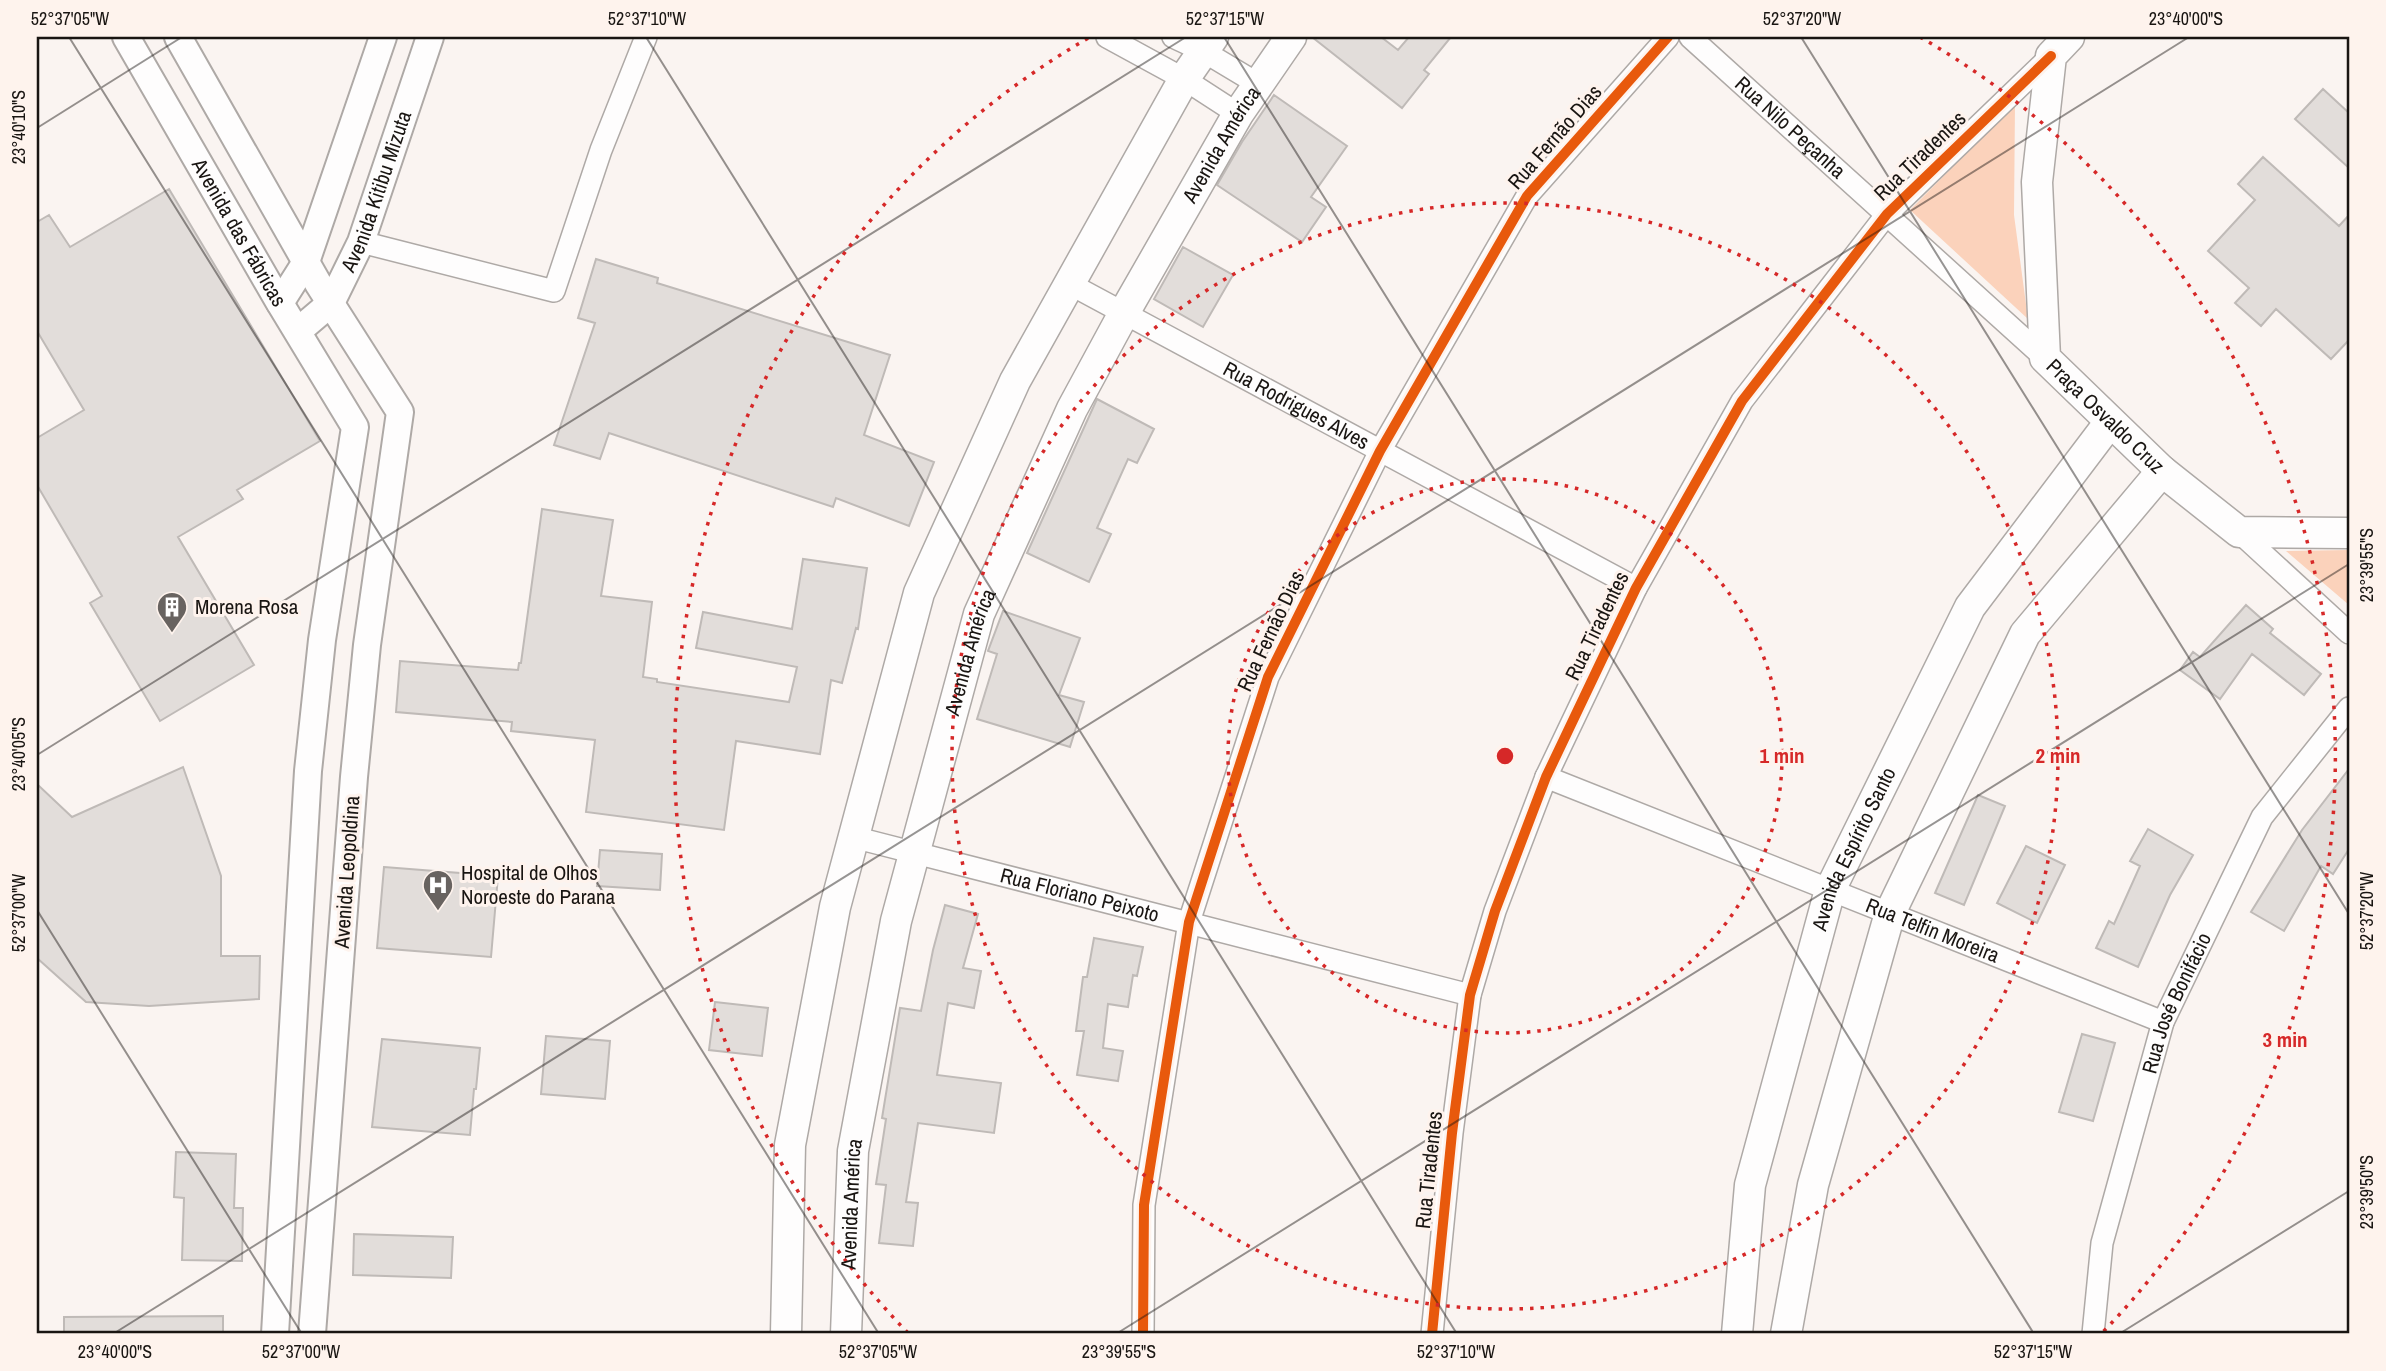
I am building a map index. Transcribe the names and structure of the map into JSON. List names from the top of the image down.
{
  "streets": {
    "main road": ["Avenida América", "Praça Osvaldo Cruz", "Avenida Espírito Santo"],
    "street": [
      "Rua Nilo Peçanha",
      "Rua Fernão Dias",
      "Rua Tiradentes",
      "Avenida Kitibu Mizuta",
      "Avenida das Fábricas",
      "Rua Rodrigues Alves",
      "Avenida Leopoldina",
      "Rua Floriano Peixoto",
      "Rua Telfin Moreira",
      "Rua José Bonifácio"
    ]
  },
  "crossings": [
    ["Rua Nilo Peçanha", "Rua Tiradentes"],
    ["Rua Nilo Peçanha", "Praça Osvaldo Cruz"],
    ["Rua Fernão Dias", "Rua Rodrigues Alves"],
    ["Rua Fernão Dias", "Rua Floriano Peixoto"],
    ["Avenida América", "Rua Rodrigues Alves"],
    ["Avenida América", "Rua Floriano Peixoto"],
    ["Rua Tiradentes", "Rua Rodrigues Alves"],
    ["Rua Tiradentes", "Praça Osvaldo Cruz"],
    ["Rua Tiradentes", "Rua Floriano Peixoto"],
    ["Rua Tiradentes", "Rua Telfin Moreira"],
    ["Avenida Kitibu Mizuta", "Avenida das Fábricas"],
    ["Avenida das Fábricas", "Avenida Leopoldina"],
    ["Praça Osvaldo Cruz", "Avenida Espírito Santo"],
    ["Avenida Espírito Santo", "Rua Telfin Moreira"],
    ["Rua Telfin Moreira", "Rua José Bonifácio"]
  ],
  "places": {
    "building": ["Morena Rosa"],
    "hospital": ["Hospital de Olhos Noroeste do Parana"]
  },
  "coordinates": [
    "52°37'05\"W",
    "52°37'10\"W",
    "52°37'15\"W",
    "52°37'20\"W",
    "23°40'00\"S",
    "23°40'10\"S",
    "23°39'55\"S",
    "23°40'05\"S",
    "52°37'00\"W",
    "23°39'50\"S"
  ],
  "rings": ["1 min", "2 min", "3 min"]
}
